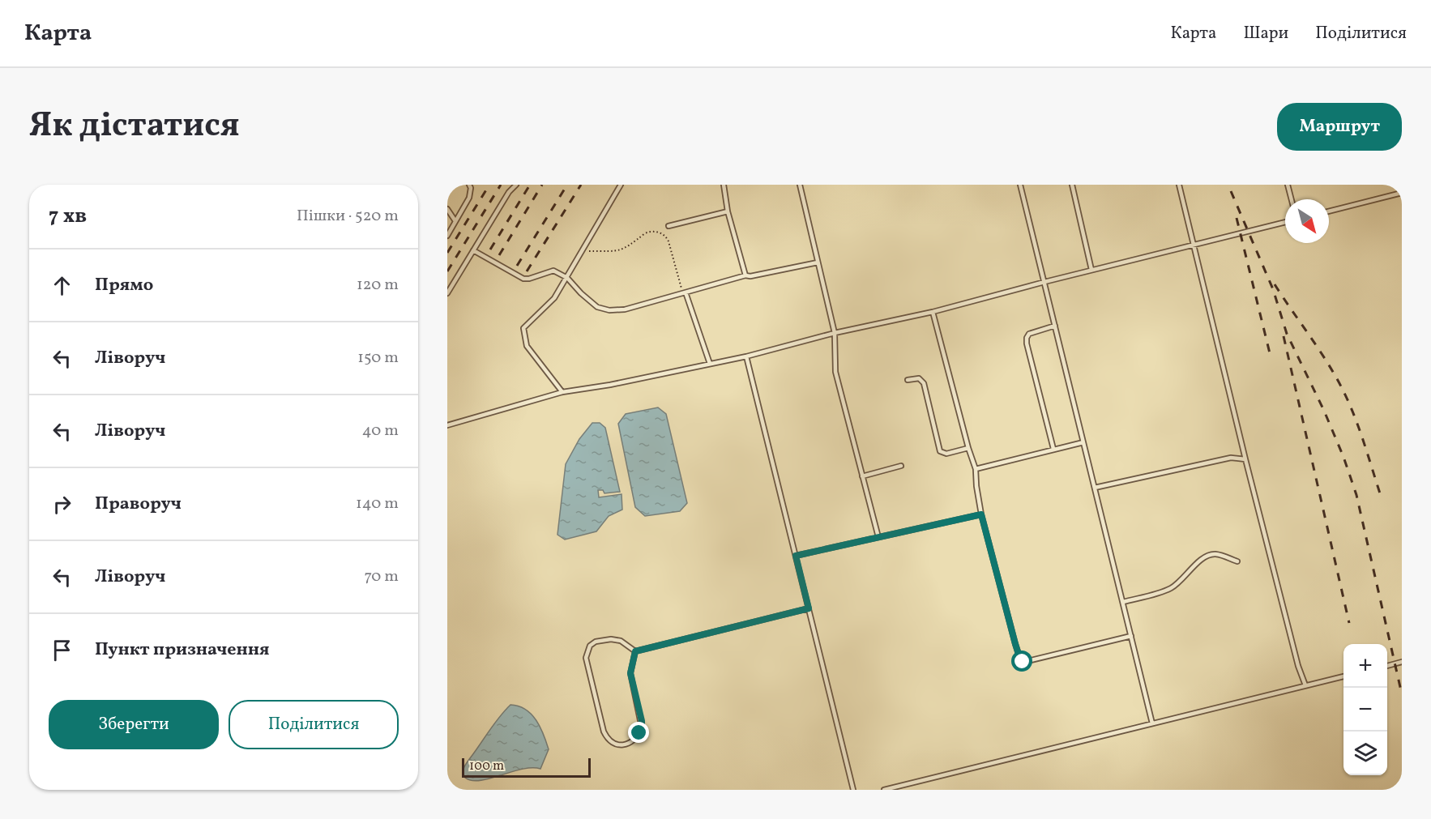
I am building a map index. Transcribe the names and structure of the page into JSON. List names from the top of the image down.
{
  "scale_bar": "100 m",
  "north": "bottom right",
  "page": {
    "header": "Карта",
    "nav": ["Карта", "Шари", "Поділитися"],
    "title": "Як дістатися",
    "buttons": [
      "Маршрут",
      ["Зберегти", "Поділитися"]
    ],
    "heading": ["7 хв", "Пішки · 520 m"],
    "list": [
      ["Прямо", "120 m"],
      ["Ліворуч", "150 m"],
      ["Ліворуч", "40 m"],
      ["Праворуч", "140 m"],
      ["Ліворуч", "70 m"],
      "Пункт призначення"
    ],
    "map_buttons": ["+", "−"],
    "scale": "100 m"
  }
}
